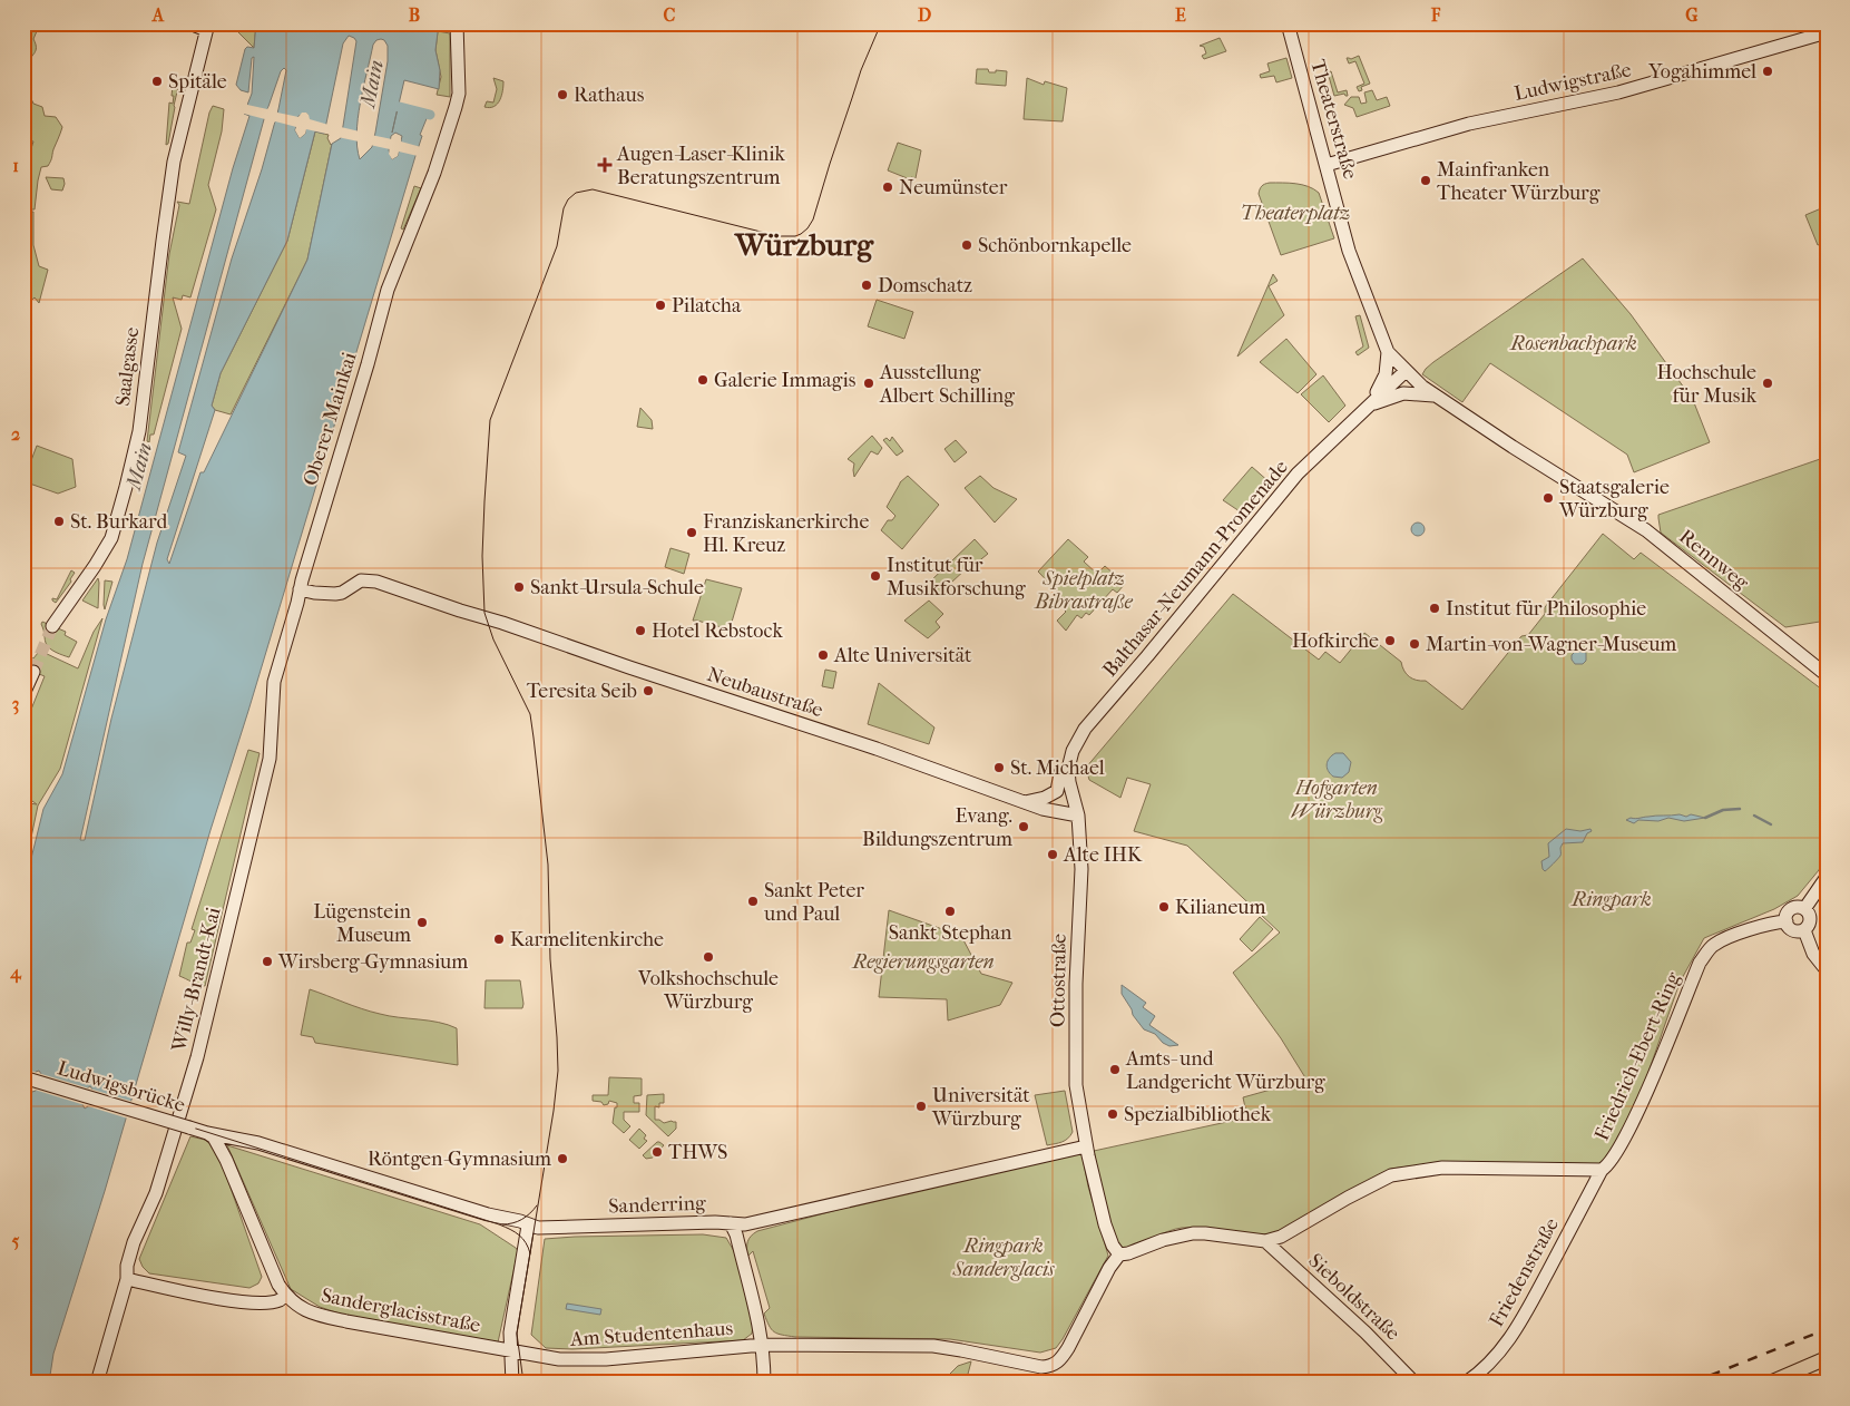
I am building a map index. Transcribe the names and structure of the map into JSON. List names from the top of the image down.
{
  "streets": {
    "street": [
      "Ludwigstraße",
      "Theaterstraße",
      "Saalgasse",
      "Oberer Mainkai",
      "Rennweg",
      "Balthasar-Neumann-Promenade",
      "Neubaustraße",
      "Willy-Brandt-Kai",
      "Ottostraße",
      "Friedrich-Ebert-Ring",
      "Ludwigsbrücke",
      "Sanderring",
      "Friedenstraße",
      "Sieboldstraße",
      "Sanderglacisstraße",
      "Am Studentenhaus"
    ]
  },
  "crossings": [
    ["Ludwigstraße", "Theaterstraße"],
    ["Theaterstraße", "Rennweg"],
    ["Theaterstraße", "Balthasar-Neumann-Promenade"],
    ["Oberer Mainkai", "Neubaustraße"],
    ["Oberer Mainkai", "Willy-Brandt-Kai"],
    ["Rennweg", "Balthasar-Neumann-Promenade"],
    ["Balthasar-Neumann-Promenade", "Ottostraße"],
    ["Neubaustraße", "Ottostraße"],
    ["Ottostraße", "Friedrich-Ebert-Ring"],
    ["Ottostraße", "Sanderring"],
    ["Friedrich-Ebert-Ring", "Friedenstraße"],
    ["Friedrich-Ebert-Ring", "Sieboldstraße"],
    ["Ludwigsbrücke", "Sanderring"],
    ["Sanderglacisstraße", "Am Studentenhaus"]
  ],
  "districts": ["Würzburg"],
  "water": ["Main"],
  "parks": [
    "Theaterplatz",
    "Rosenbachpark",
    "Spielplatz Bibrastraße",
    "Hofgarten Würzburg",
    "Ringpark",
    "Regierungsgarten",
    "Ringpark Sanderglacis"
  ],
  "places": {
    "other": [
      "Yogahimmel",
      "Spitäle",
      "Rathaus",
      "Mainfranken Theater Würzburg",
      "Neumünster",
      "Schönbornkapelle",
      "Domschatz",
      "Pilatcha",
      "Galerie Immagis",
      "Ausstellung Albert Schilling",
      "Hochschule für Musik",
      "Staatsgalerie Würzburg",
      "St. Burkard",
      "Franziskanerkirche Hl. Kreuz",
      "Institut für Musikforschung",
      "Sankt-Ursula-Schule",
      "Institut für Philosophie",
      "Hotel Rebstock",
      "Hofkirche",
      "Martin-von-Wagner-Museum",
      "Alte Universität",
      "Teresita Seib",
      "St. Michael",
      "Evang. Bildungszentrum",
      "Alte IHK",
      "Sankt Peter und Paul",
      "Kilianeum",
      "Sankt Stephan",
      "Lügenstein Museum",
      "Karmelitenkirche",
      "Volkshochschule Würzburg",
      "Wirsberg-Gymnasium",
      "Amts- und Landgericht Würzburg",
      "Universität Würzburg",
      "Spezialbibliothek",
      "THWS",
      "Röntgen-Gymnasium"
    ],
    "health": ["Augen-Laser-Klinik Beratungszentrum"]
  },
  "grid": {
    "columns": [
      "A",
      "B",
      "C",
      "D",
      "E",
      "F",
      "G"
    ],
    "rows": [
      "1",
      "2",
      "3",
      "4",
      "5"
    ]
  }
}
